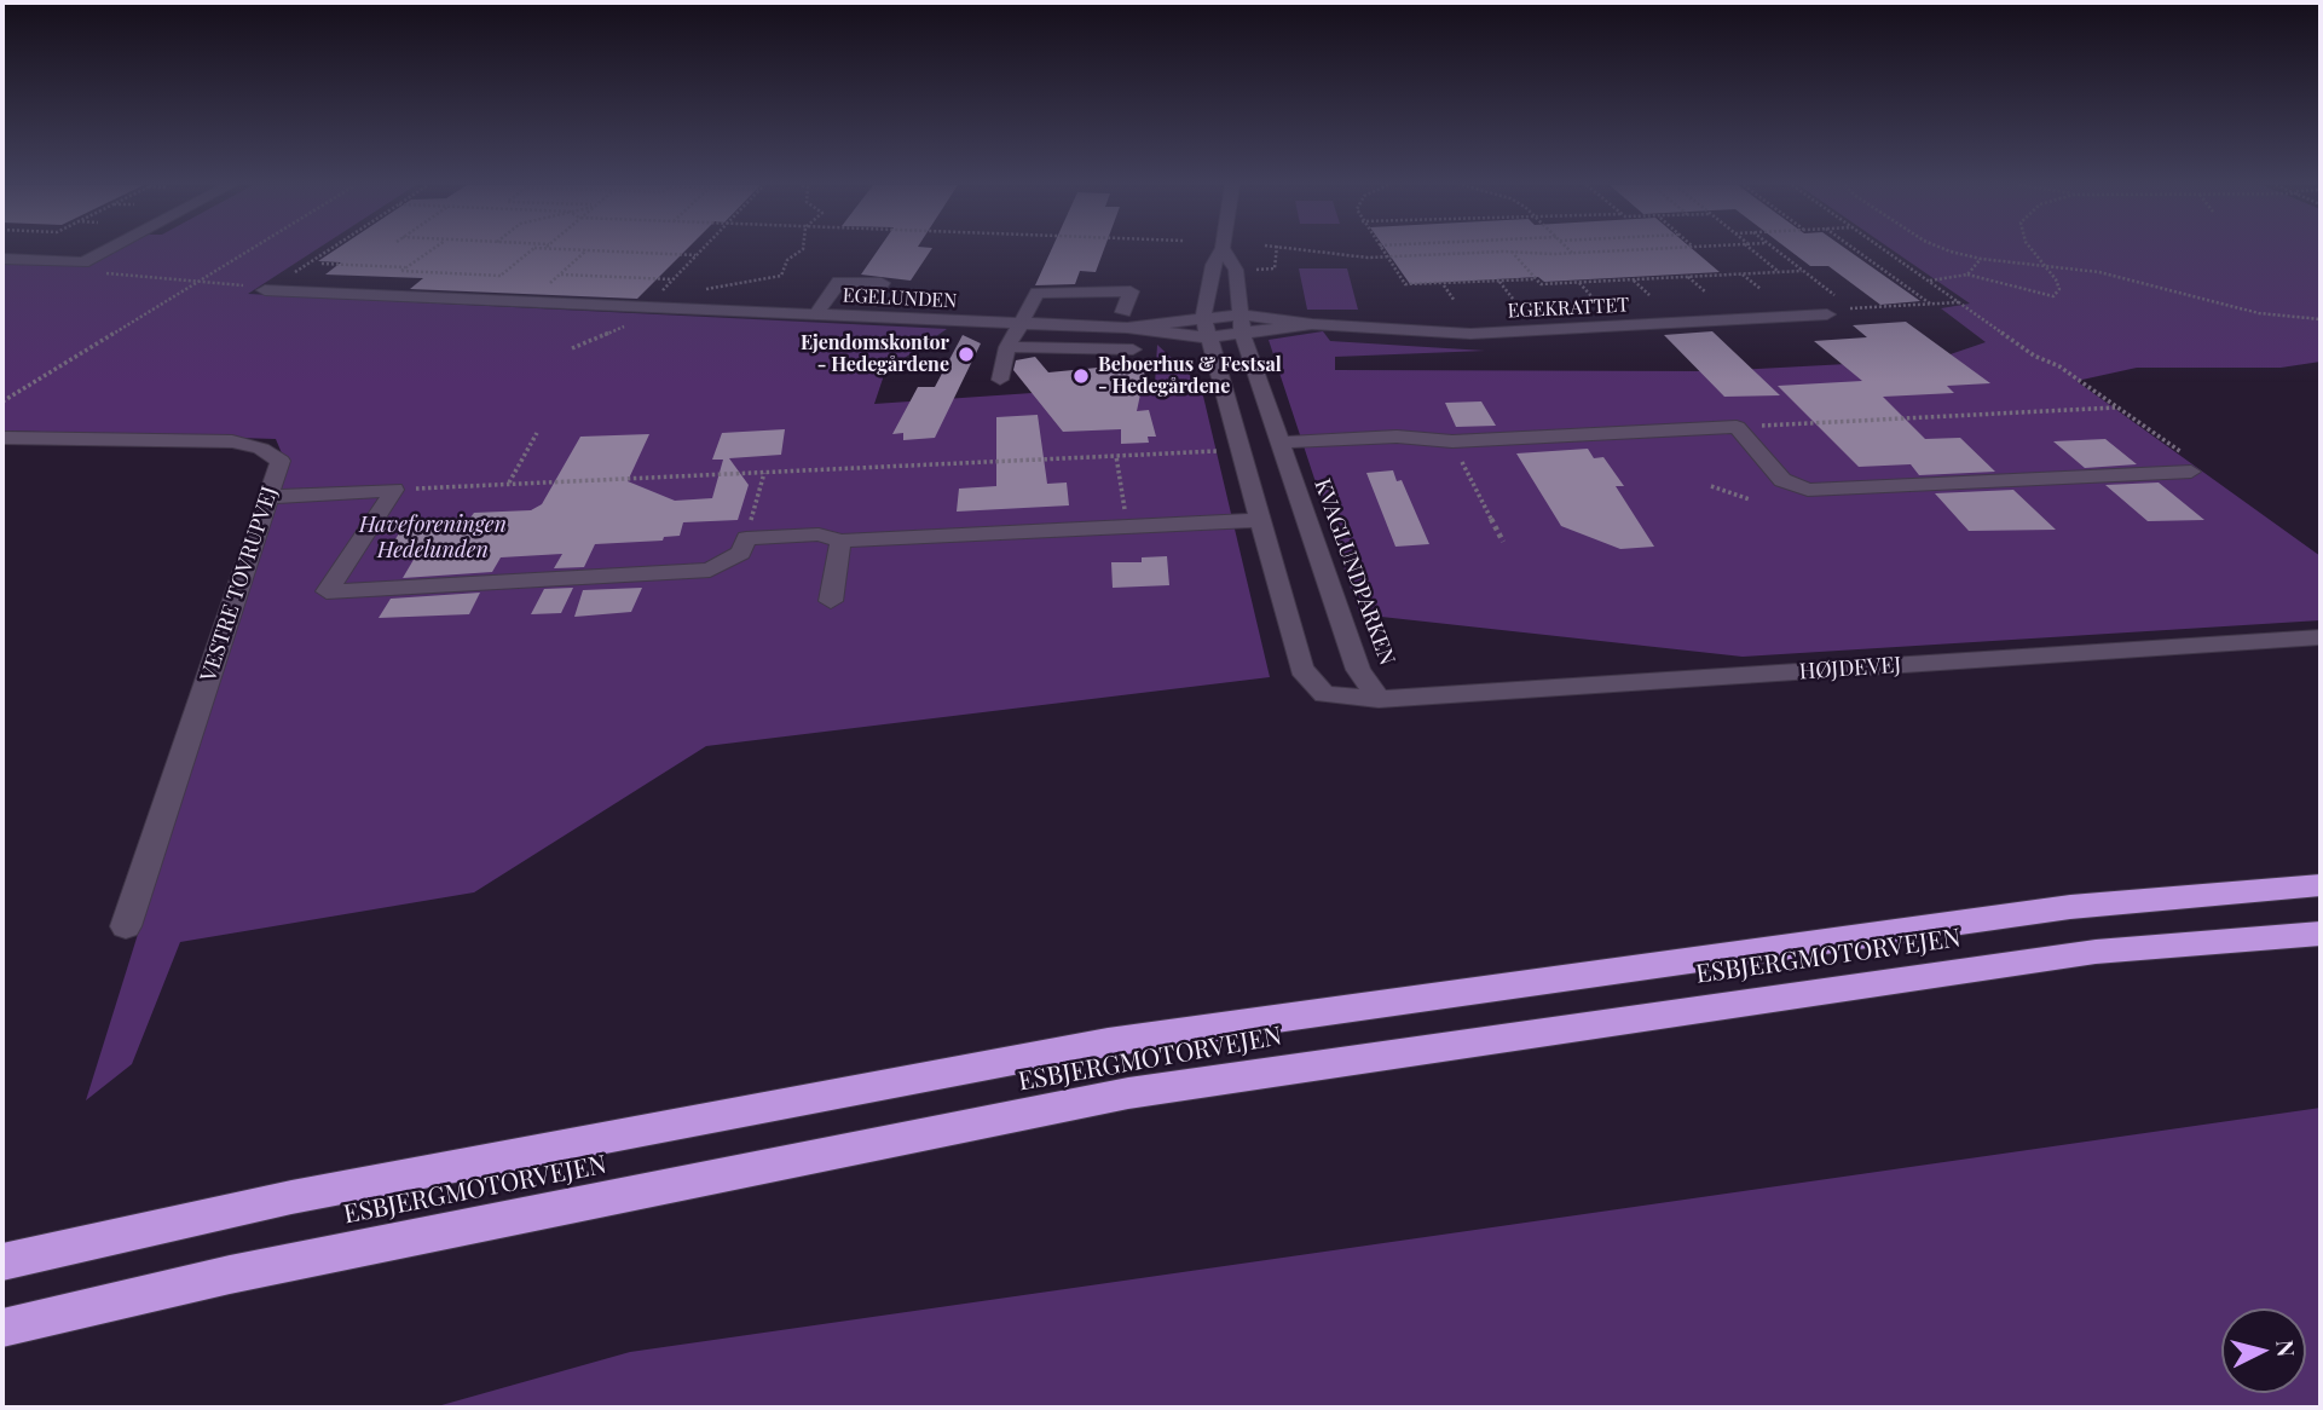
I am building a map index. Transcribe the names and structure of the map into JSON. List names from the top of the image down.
{
  "streets": {
    "highway": ["ESBJERGMOTORVEJEN"],
    "street": [
      "EGELUNDEN",
      "EGEKRATTET",
      "KVAGLUNDPARKEN",
      "VESTRE TOVRUPVEJ",
      "HØJDEVEJ"
    ]
  },
  "crossings": [
    ["EGELUNDEN", "EGEKRATTET"],
    ["EGELUNDEN", "KVAGLUNDPARKEN"],
    ["EGEKRATTET", "KVAGLUNDPARKEN"],
    ["KVAGLUNDPARKEN", "HØJDEVEJ"]
  ],
  "parks": ["Haveforeningen Hedelunden"],
  "places": ["Ejendomskontor - Hedegårdene", "Beboerhus & Festsal - Hedegårdene"],
  "north": "right"
}
